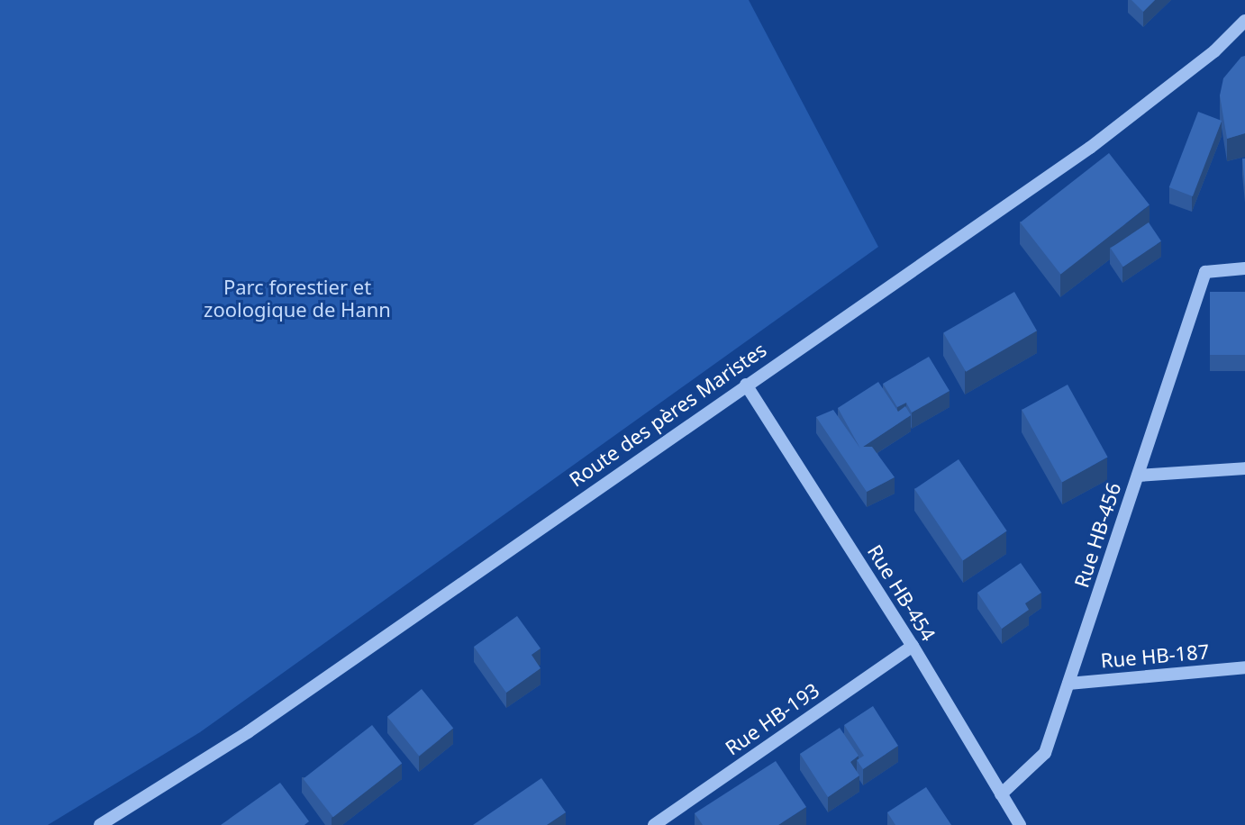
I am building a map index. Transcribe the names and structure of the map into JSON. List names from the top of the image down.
{
  "streets": {
    "street": [
      "Route des pères Maristes",
      "Rue HB-456",
      "Rue HB-454",
      "Rue HB-187",
      "Rue HB-193"
    ]
  },
  "crossings": [
    ["Route des pères Maristes", "Rue HB-454"],
    ["Rue HB-456", "Rue HB-454"],
    ["Rue HB-456", "Rue HB-187"],
    ["Rue HB-454", "Rue HB-193"]
  ],
  "parks": ["Parc forestier et zoologique de Hann"]
}
